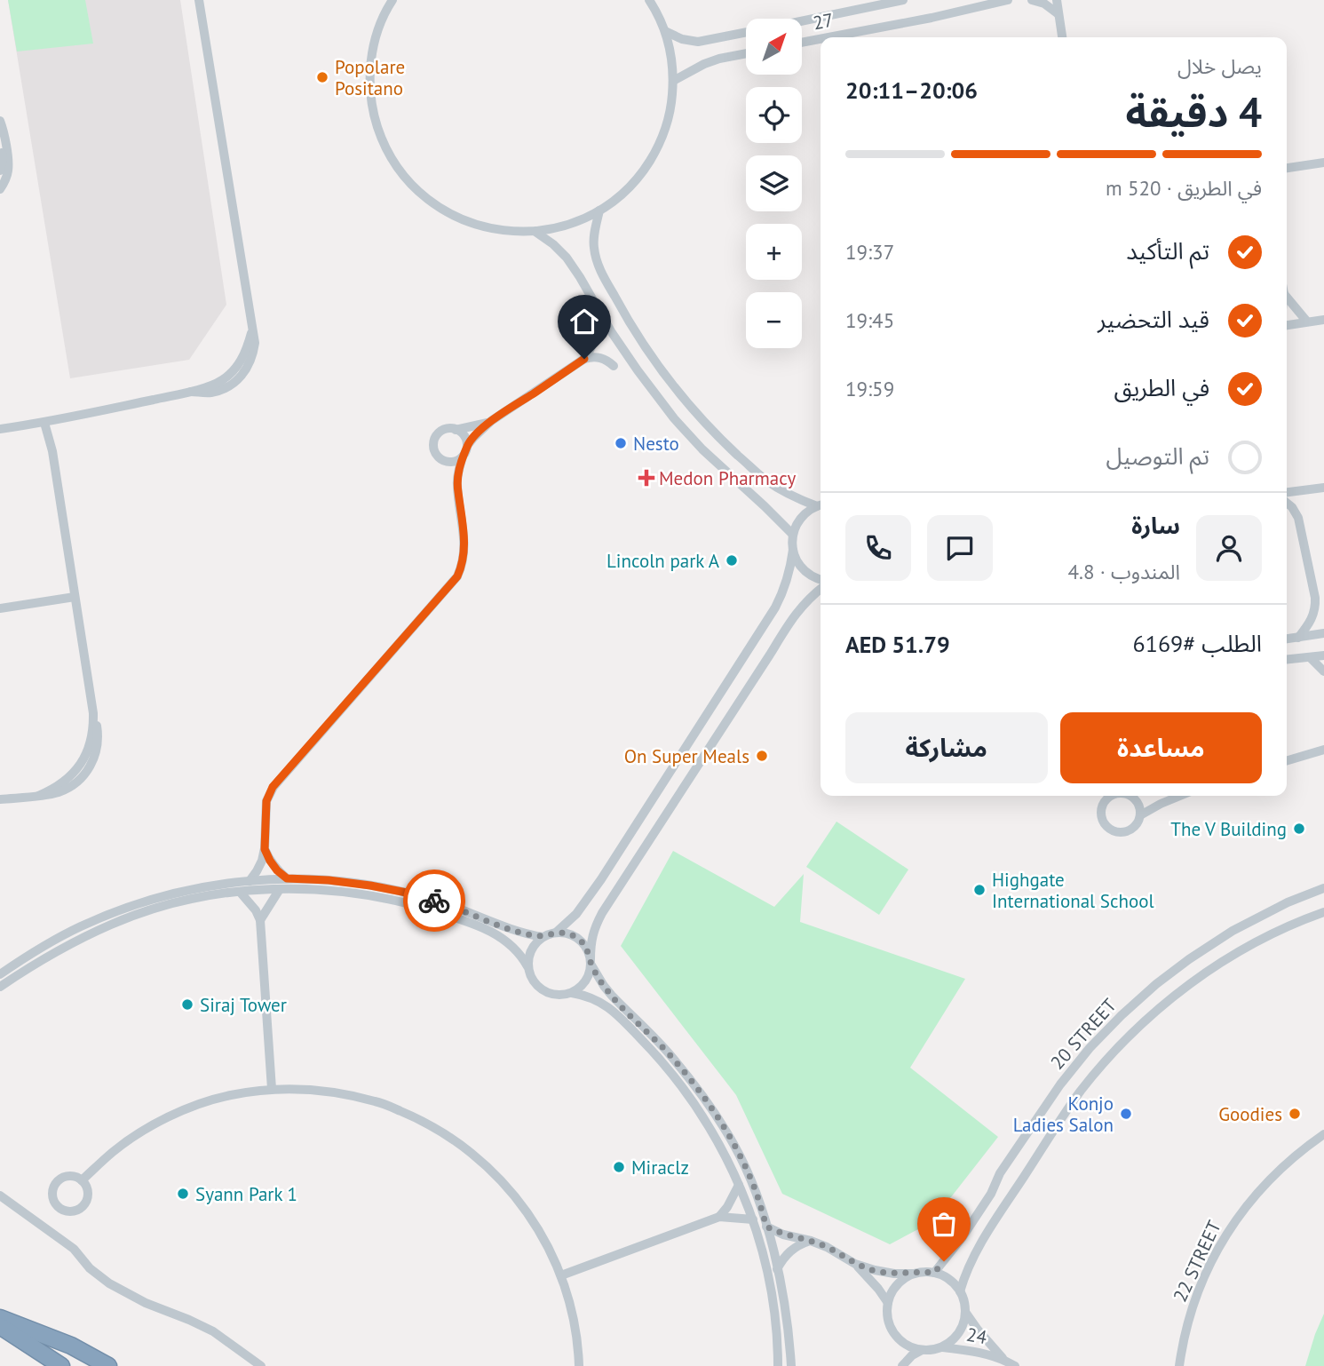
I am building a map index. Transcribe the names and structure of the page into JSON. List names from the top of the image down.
{
  "streets": {
    "street": [
      "27",
      "20 STREET",
      "22 STREET",
      "24"
    ]
  },
  "crossings": [
    ["20 STREET", "24"]
  ],
  "places": {
    "other": [
      "Popolare Positano",
      "Nesto",
      "Lincoln park A",
      "On Super Meals",
      "The V Building",
      "Highgate International School",
      "Siraj Tower",
      "Konjo Ladies Salon",
      "Goodies",
      "Miraclz",
      "Syann Park 1"
    ],
    "health": ["Medon Pharmacy"]
  },
  "north": "top right",
  "page": {
    "map_buttons": ["+", "−"],
    "heading": ["4 دقيقة", "يصل خلال", "20:06–20:11"],
    "panel": [
      "سارة",
      "المندوب · 4.8",
      "الطلب #6169",
      "AED 51.79"
    ],
    "bar": "في الطريق · 520 m",
    "list": [
      ["تم التأكيد", "19:37"],
      ["قيد التحضير", "19:45"],
      ["في الطريق", "19:59"],
      "تم التوصيل"
    ],
    "buttons": ["مساعدة", "مشاركة"]
  }
}
